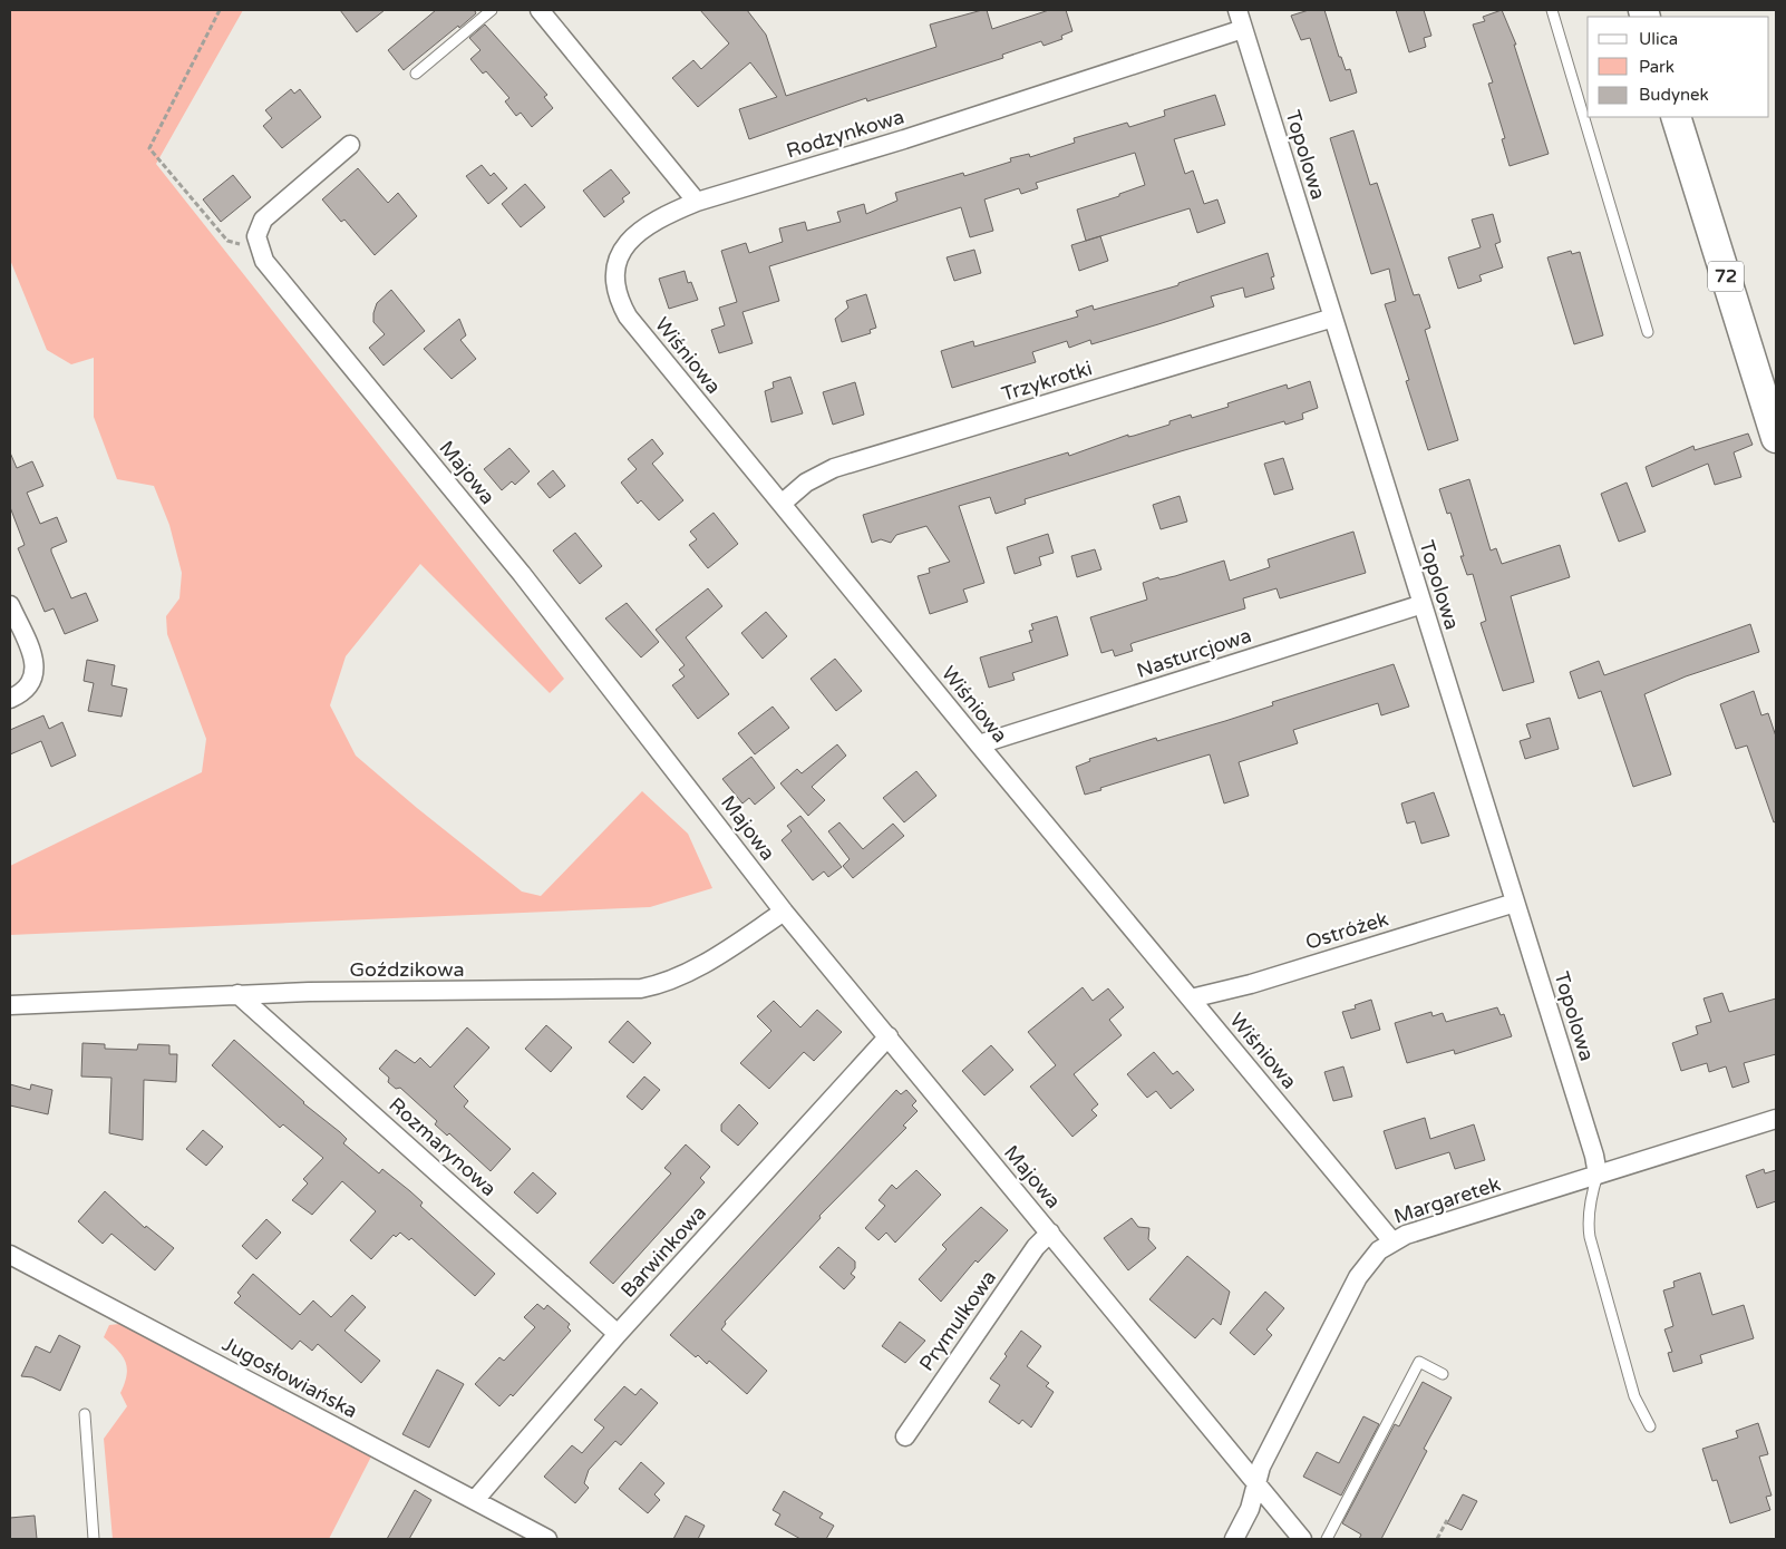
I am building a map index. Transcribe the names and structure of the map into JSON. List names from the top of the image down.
{
  "streets": {
    "main road": ["72"],
    "street": [
      "Rodzynkowa",
      "Topolowa",
      "Wiśniowa",
      "Trzykrotki",
      "Majowa",
      "Nasturcjowa",
      "Ostróżek",
      "Goździkowa",
      "Rozmarynowa",
      "Margaretek",
      "Barwinkowa",
      "Prymulkowa",
      "Jugosłowiańska"
    ]
  },
  "crossings": [
    ["Rodzynkowa", "Topolowa"],
    ["Rodzynkowa", "Wiśniowa"],
    ["Topolowa", "Trzykrotki"],
    ["Topolowa", "Nasturcjowa"],
    ["Topolowa", "Ostróżek"],
    ["Topolowa", "Margaretek"],
    ["Wiśniowa", "Trzykrotki"],
    ["Wiśniowa", "Nasturcjowa"],
    ["Wiśniowa", "Ostróżek"],
    ["Wiśniowa", "Margaretek"],
    ["Majowa", "Goździkowa"],
    ["Majowa", "Margaretek"],
    ["Majowa", "Barwinkowa"],
    ["Majowa", "Prymulkowa"],
    ["Goździkowa", "Rozmarynowa"],
    ["Rozmarynowa", "Barwinkowa"],
    ["Barwinkowa", "Jugosłowiańska"]
  ],
  "legend": ["Ulica", "Park", "Budynek"]
}
